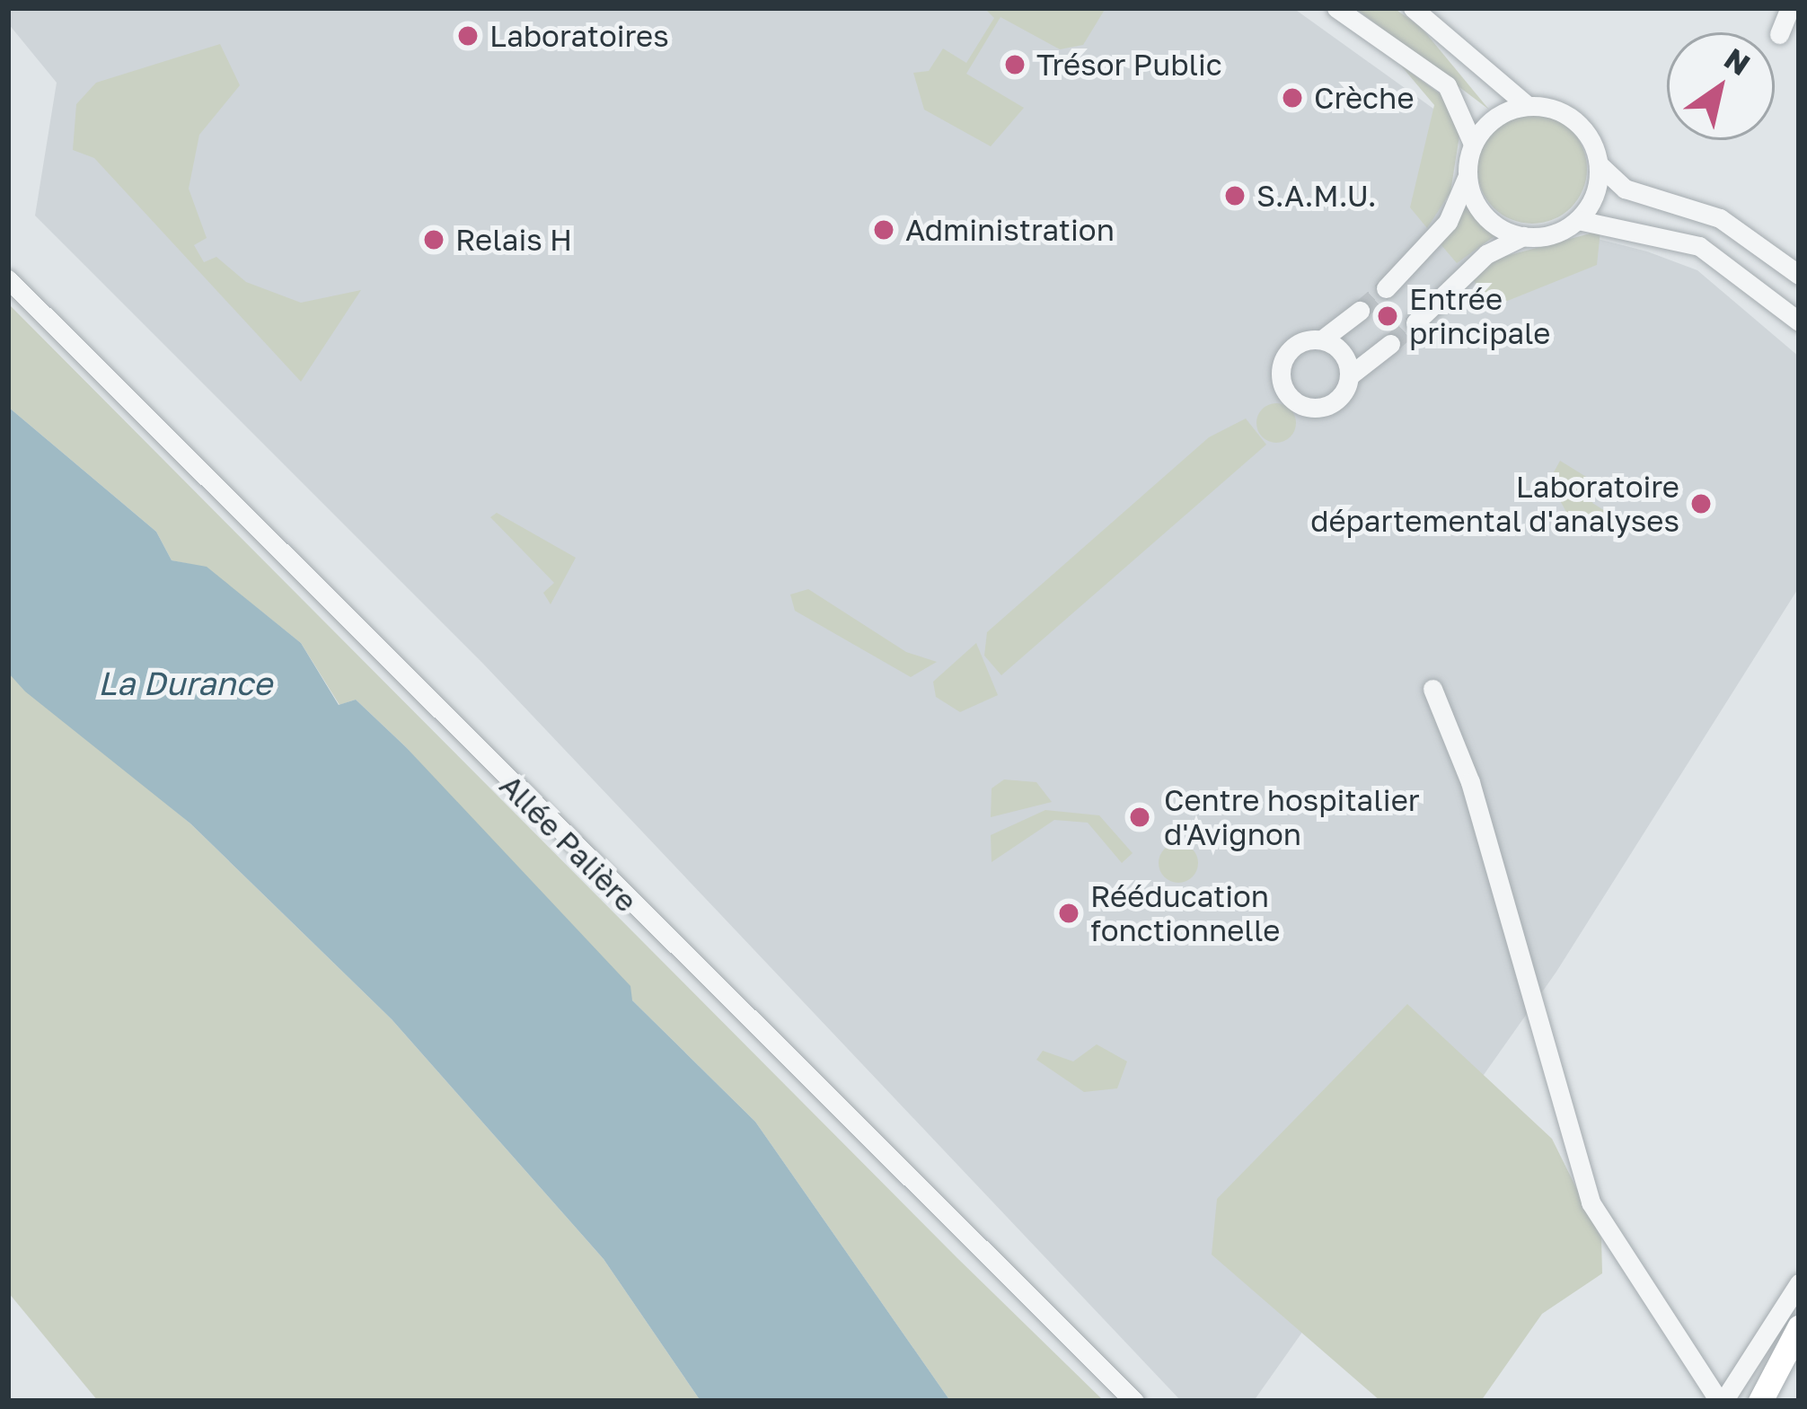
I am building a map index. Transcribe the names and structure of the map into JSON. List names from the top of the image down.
{
  "streets": {
    "street": ["Allée Palière"]
  },
  "water": ["La Durance"],
  "places": [
    "Laboratoires",
    "Trésor Public",
    "Crèche",
    "S.A.M.U.",
    "Administration",
    "Relais H",
    "Entrée principale",
    "Laboratoire départemental d'analyses",
    "Centre hospitalier d'Avignon",
    "Rééducation fonctionnelle"
  ],
  "north": "top right"
}
